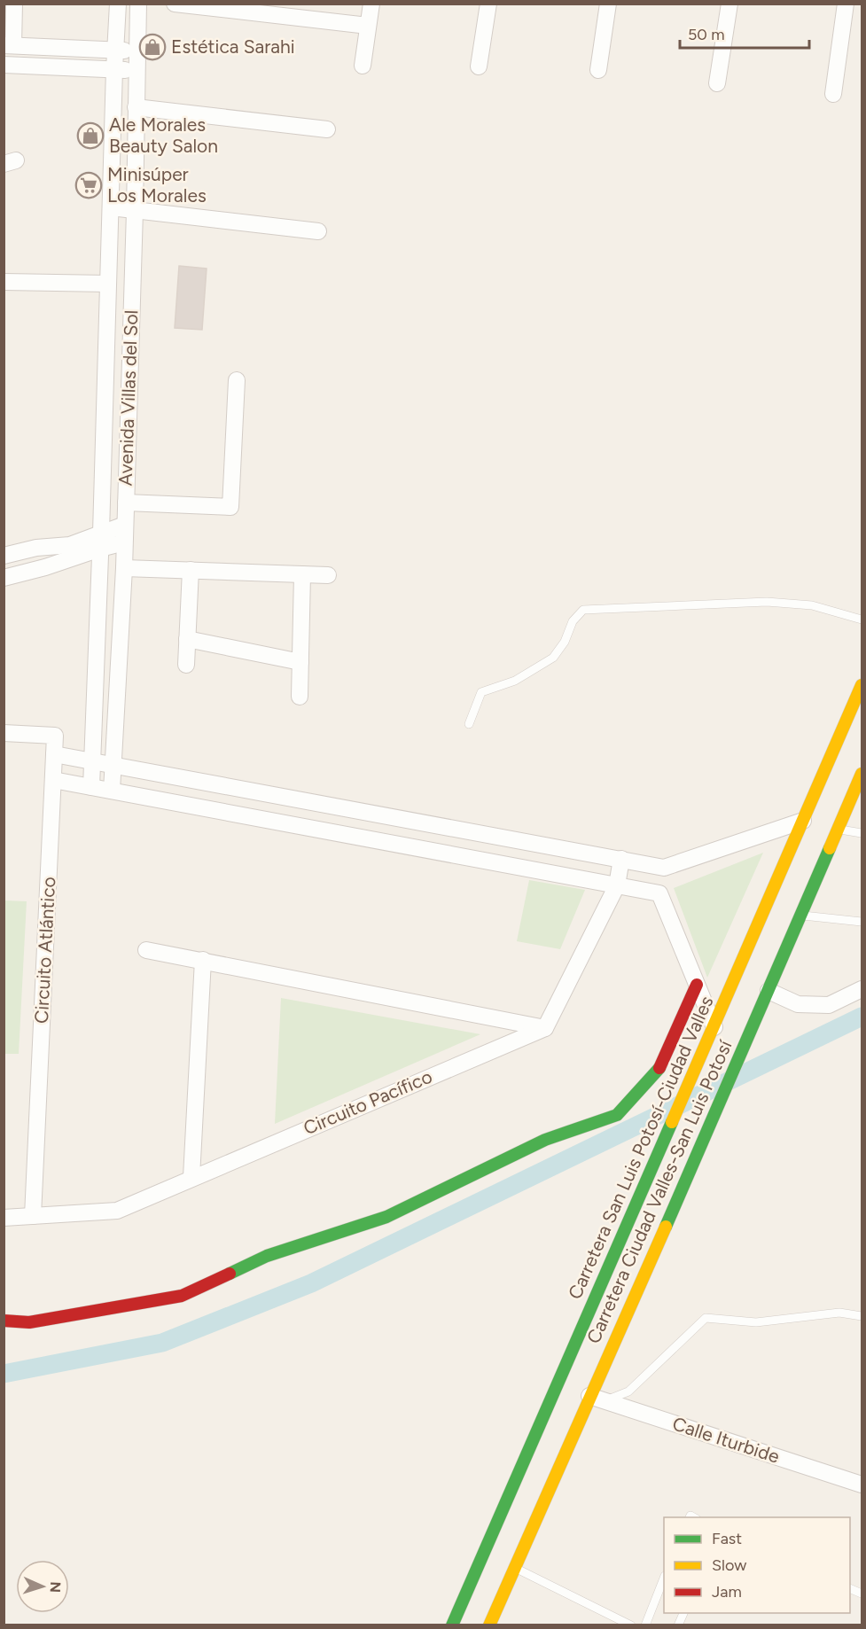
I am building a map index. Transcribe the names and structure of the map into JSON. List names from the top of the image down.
{
  "streets": {
    "main road": ["Carretera San Luis Potosí-Ciudad Valles", "Carretera Ciudad Valles-San Luis Potosí"],
    "street": [
      "Avenida Villas del Sol",
      "Circuito Atlántico",
      "Circuito Pacífico",
      "Calle Iturbide"
    ]
  },
  "crossings": [
    ["Circuito Atlántico", "Circuito Pacífico"],
    ["Carretera Ciudad Valles-San Luis Potosí", "Calle Iturbide"]
  ],
  "places": {
    "shop": ["Estética Sarahi", "Ale Morales Beauty Salon"],
    "supermarket": ["Minisúper Los Morales"]
  },
  "legend": ["Fast", "Slow", "Jam"],
  "scale_bar": "50 m",
  "north": "right"
}
